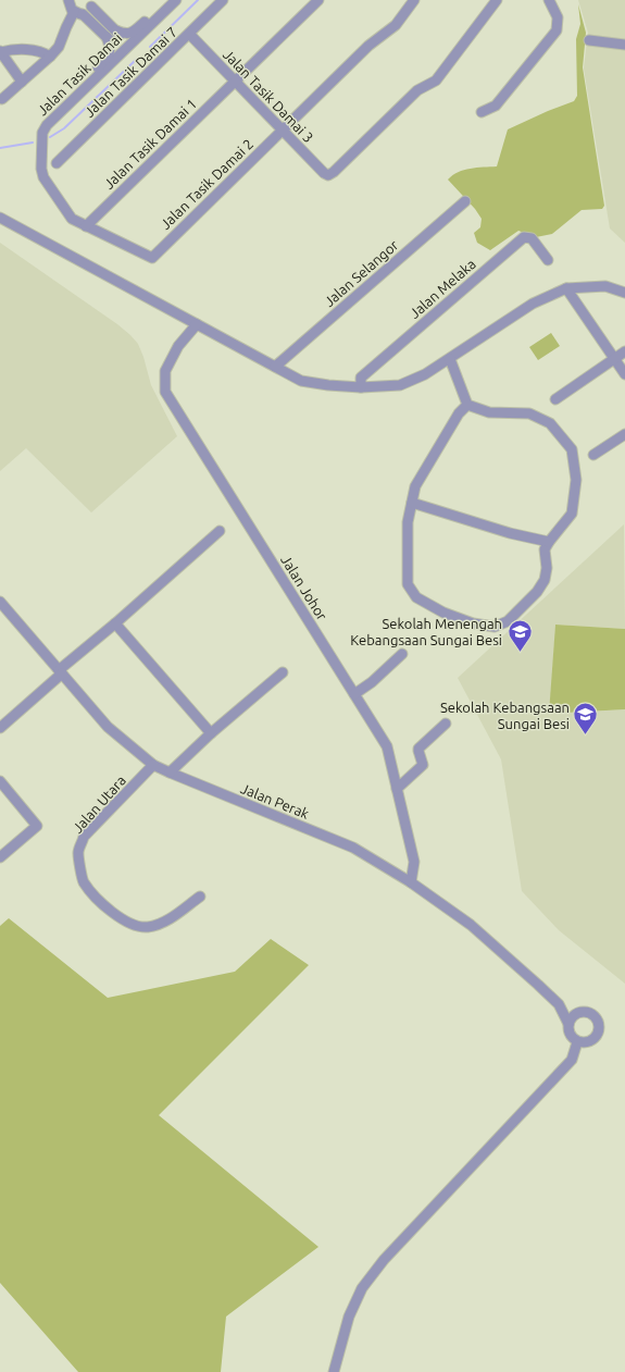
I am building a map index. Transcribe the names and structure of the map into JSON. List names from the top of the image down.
{
  "streets": {
    "street": [
      "Jalan Tasik Damai 7",
      "Jalan Tasik Damai",
      "Jalan Tasik Damai 3",
      "Jalan Tasik Damai 1",
      "Jalan Tasik Damai 2",
      "Jalan Selangor",
      "Jalan Melaka",
      "Jalan Johor",
      "Jalan Perak",
      "Jalan Utara"
    ]
  },
  "crossings": [
    ["Jalan Tasik Damai 7", "Jalan Tasik Damai 3"],
    ["Jalan Tasik Damai", "Jalan Tasik Damai 1"],
    ["Jalan Tasik Damai", "Jalan Tasik Damai 2"],
    ["Jalan Tasik Damai 3", "Jalan Tasik Damai 1"],
    ["Jalan Tasik Damai 3", "Jalan Tasik Damai 2"],
    ["Jalan Johor", "Jalan Perak"],
    ["Jalan Perak", "Jalan Utara"]
  ],
  "places": {
    "school or university": ["Sekolah Menengah Kebangsaan Sungai Besi", "Sekolah Kebangsaan Sungai Besi"]
  }
}
